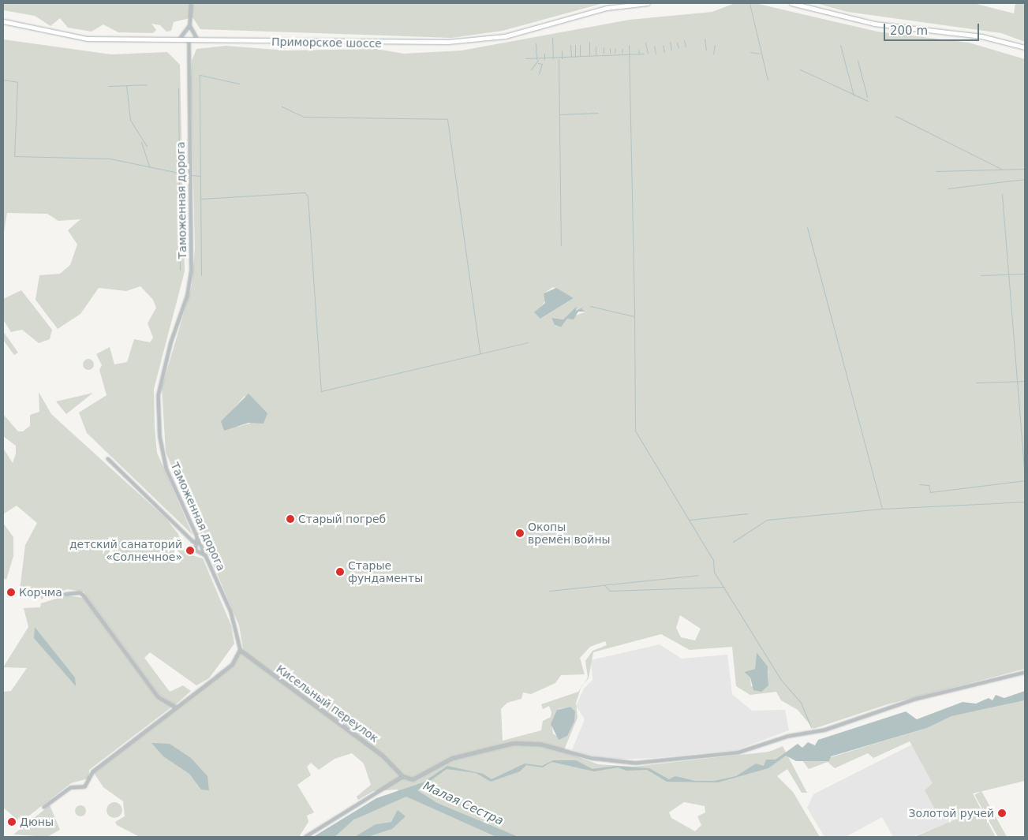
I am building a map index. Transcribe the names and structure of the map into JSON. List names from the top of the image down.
{
  "streets": {
    "main road": ["Приморское шоссе"],
    "street": ["Таможенная дорога", "Кисельный переулок"]
  },
  "crossings": [
    ["Приморское шоссе", "Таможенная дорога"],
    ["Таможенная дорога", "Кисельный переулок"]
  ],
  "water": ["Малая Сестра"],
  "places": [
    "Старый погреб",
    "Окопы времён войны",
    "детский санаторий «Солнечное»",
    "Старые фундаменты",
    "Корчма",
    "Золотой ручей",
    "Дюны"
  ],
  "scale_bar": "200 m"
}
